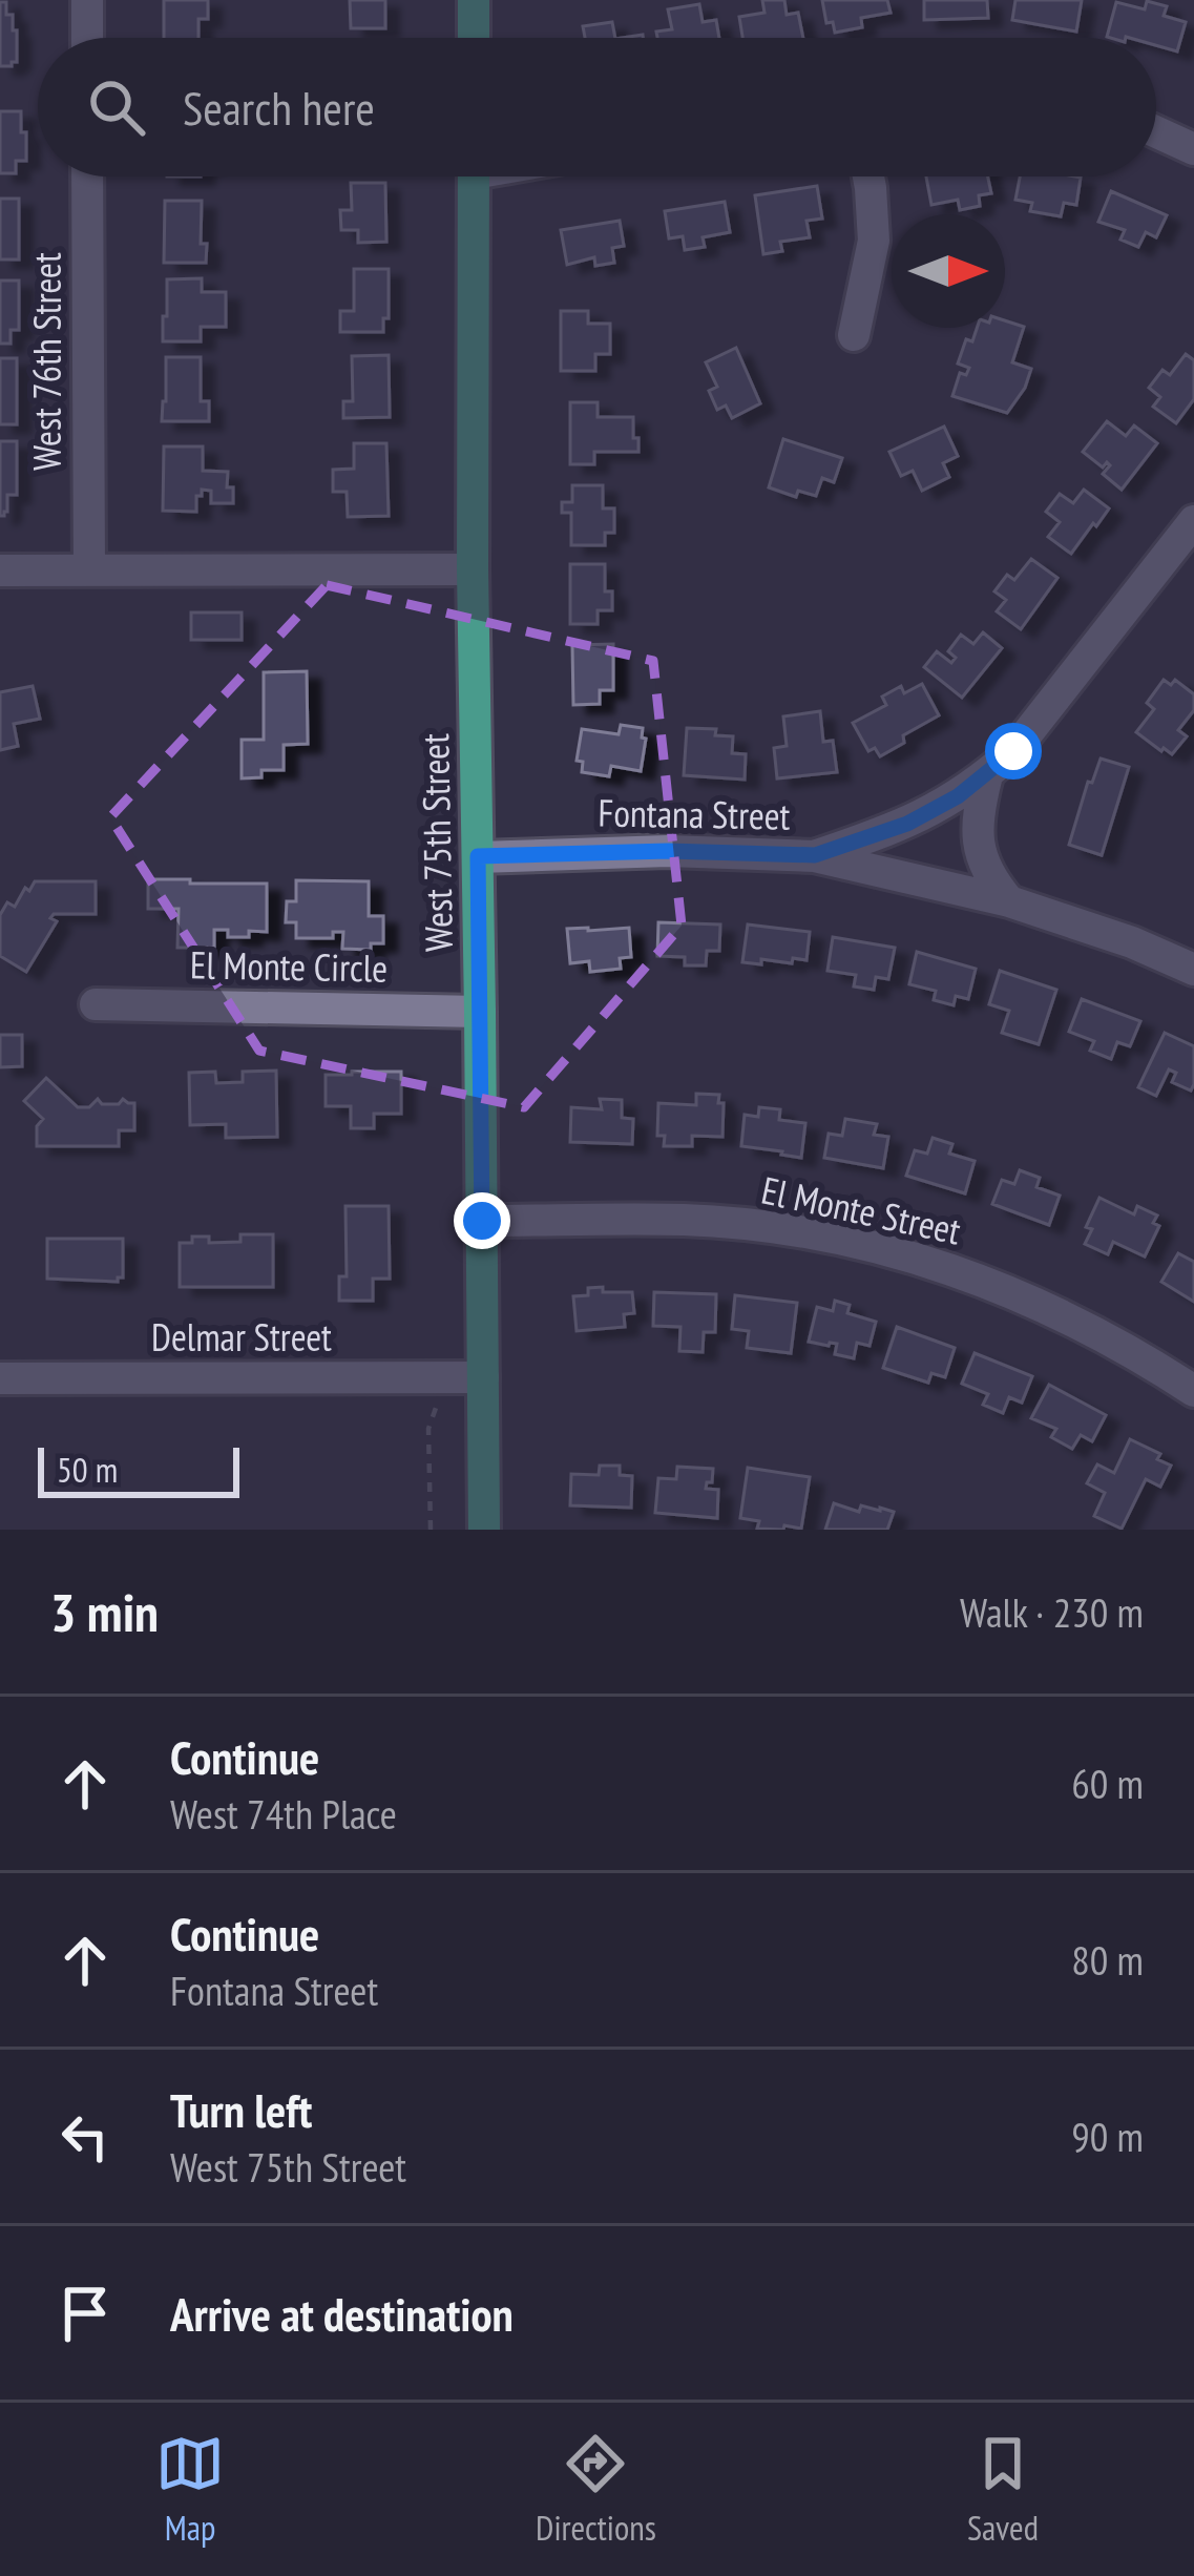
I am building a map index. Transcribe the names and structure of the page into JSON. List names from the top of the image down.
{
  "streets": {
    "main road": ["West 75th Street"],
    "street": [
      "West 76th Street",
      "Fontana Street",
      "El Monte Circle",
      "El Monte Street",
      "Delmar Street"
    ]
  },
  "crossings": [
    ["Fontana Street", "West 75th Street"],
    ["West 75th Street", "El Monte Circle"],
    ["West 75th Street", "El Monte Street"],
    ["West 75th Street", "Delmar Street"]
  ],
  "scale_bar": "50 m",
  "north": "right",
  "page": {
    "search": "Search here",
    "scale": "50 m",
    "heading": ["3 min", "Walk · 230 m"],
    "list": [
      ["Continue", "West 74th Place", "60 m"],
      ["Continue", "Fontana Street", "80 m"],
      ["Turn left", "West 75th Street", "90 m"],
      "Arrive at destination"
    ],
    "nav": ["Map", "Directions", "Saved"]
  }
}
